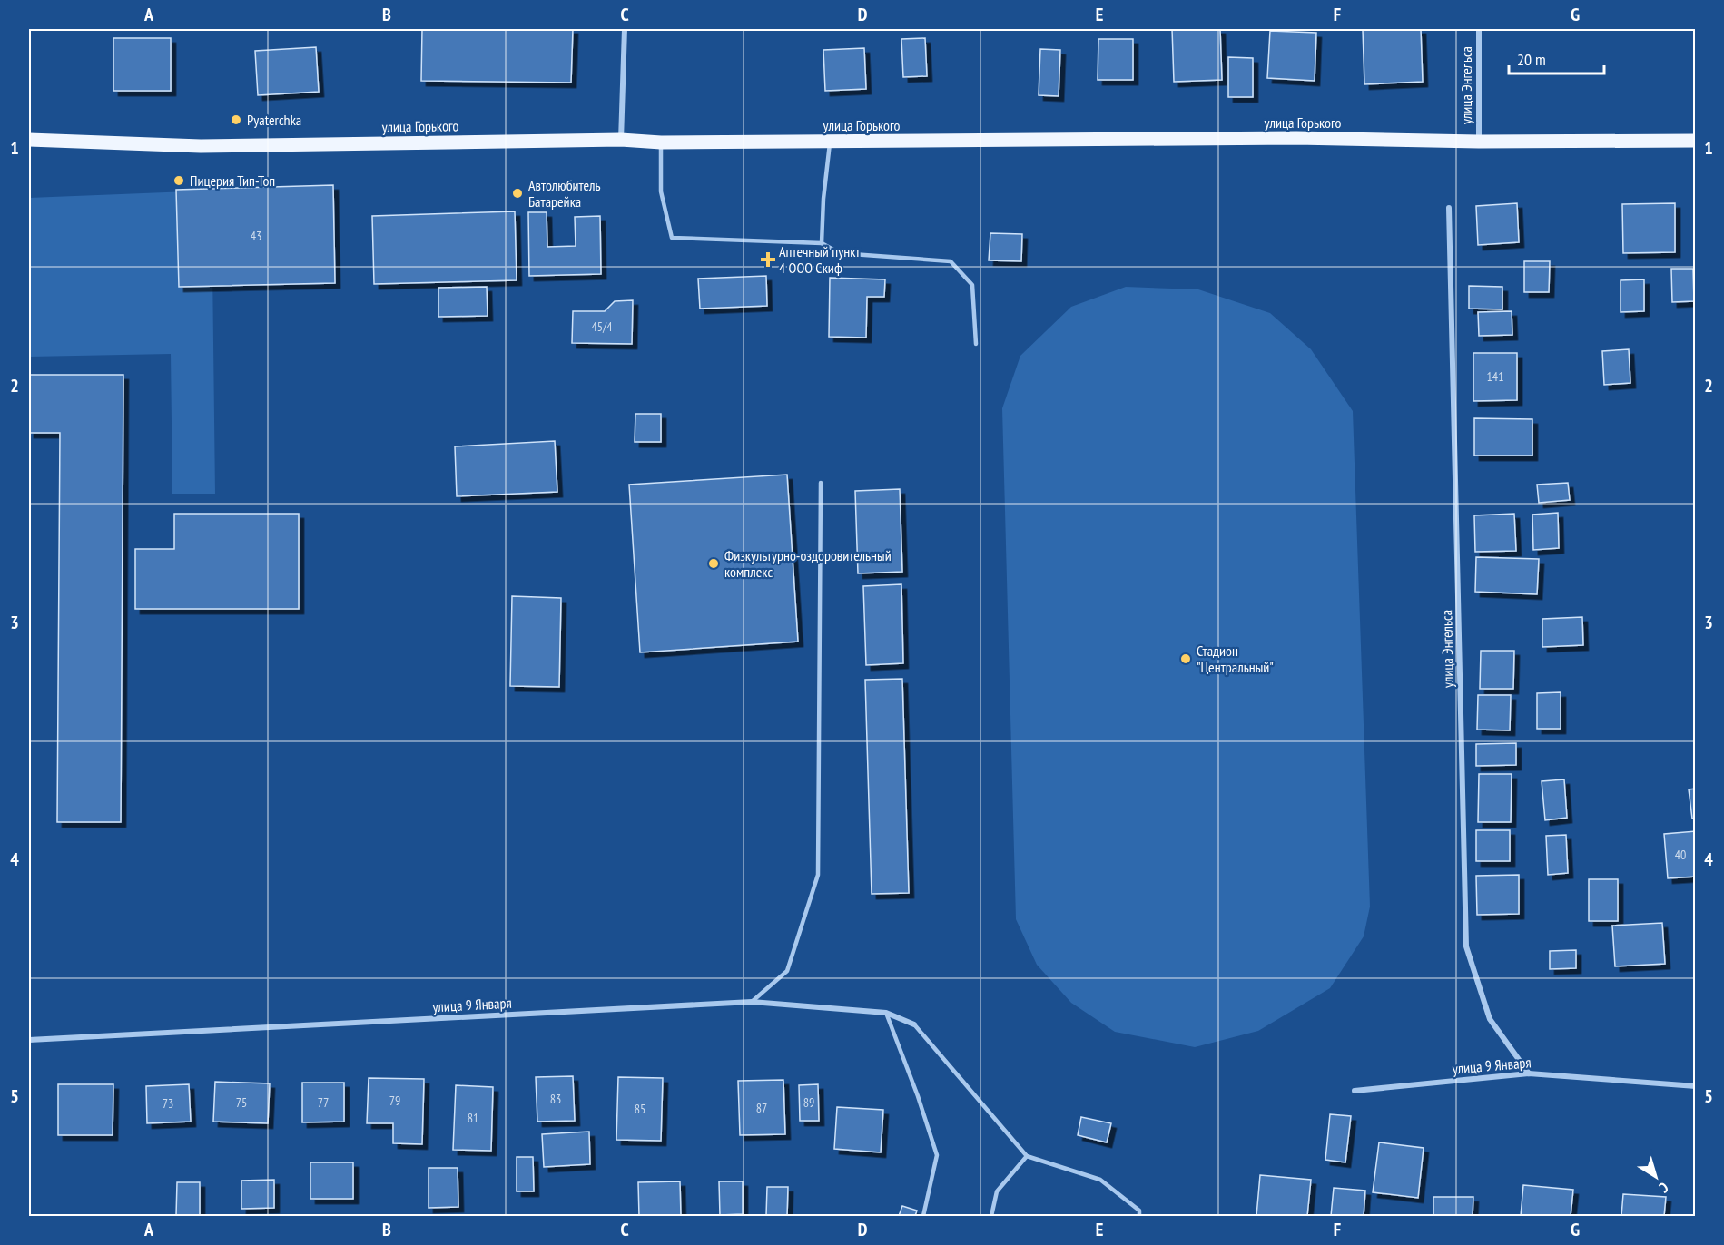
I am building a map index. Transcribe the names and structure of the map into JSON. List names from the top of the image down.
{
  "streets": {
    "main road": ["улица Горького"],
    "street": ["улица Энгельса", "улица 9 Января"]
  },
  "crossings": [
    ["улица Энгельса", "улица Горького"],
    ["улица Энгельса", "улица 9 Января"]
  ],
  "places": {
    "other": [
      "Pyaterchka",
      "Пицерия Тип-Топ",
      "Автолюбитель Батарейка",
      "Физкультурно-оздоровительный комплекс",
      "Стадион \"Центральный\""
    ],
    "health": ["Аптечный пункт 4 ООО Скиф"]
  },
  "house_numbers": [
    "43",
    "45/4",
    "141",
    "40",
    "83",
    "79",
    "75",
    "77",
    "89",
    "73",
    "87",
    "85",
    "81"
  ],
  "scale_bar": "20 m",
  "north": "bottom right",
  "grid": {
    "columns": [
      "A",
      "B",
      "C",
      "D",
      "E",
      "F",
      "G"
    ],
    "rows": [
      "1",
      "2",
      "3",
      "4",
      "5"
    ]
  }
}
